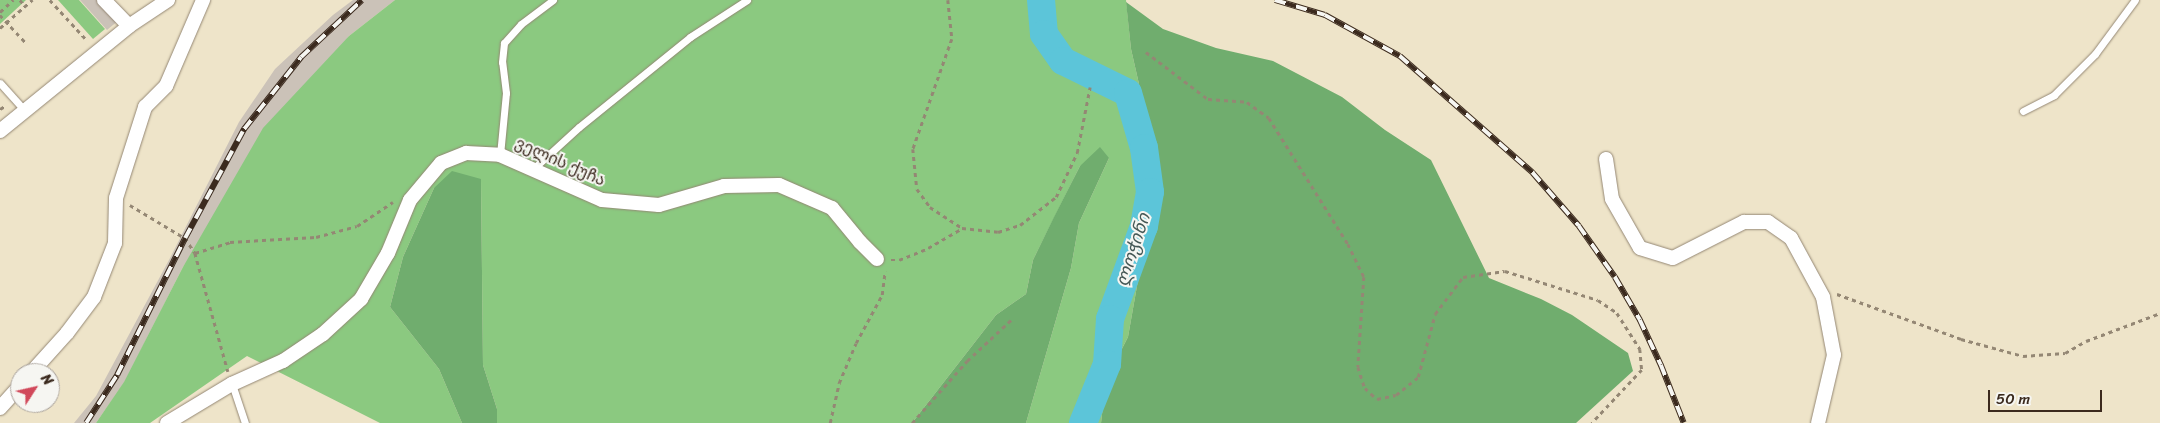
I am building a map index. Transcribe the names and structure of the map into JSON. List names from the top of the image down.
{
  "streets": {
    "street": ["ველის ქუჩა"]
  },
  "water": ["ლოჭინი"],
  "scale_bar": "50 m",
  "north": "top right"
}
